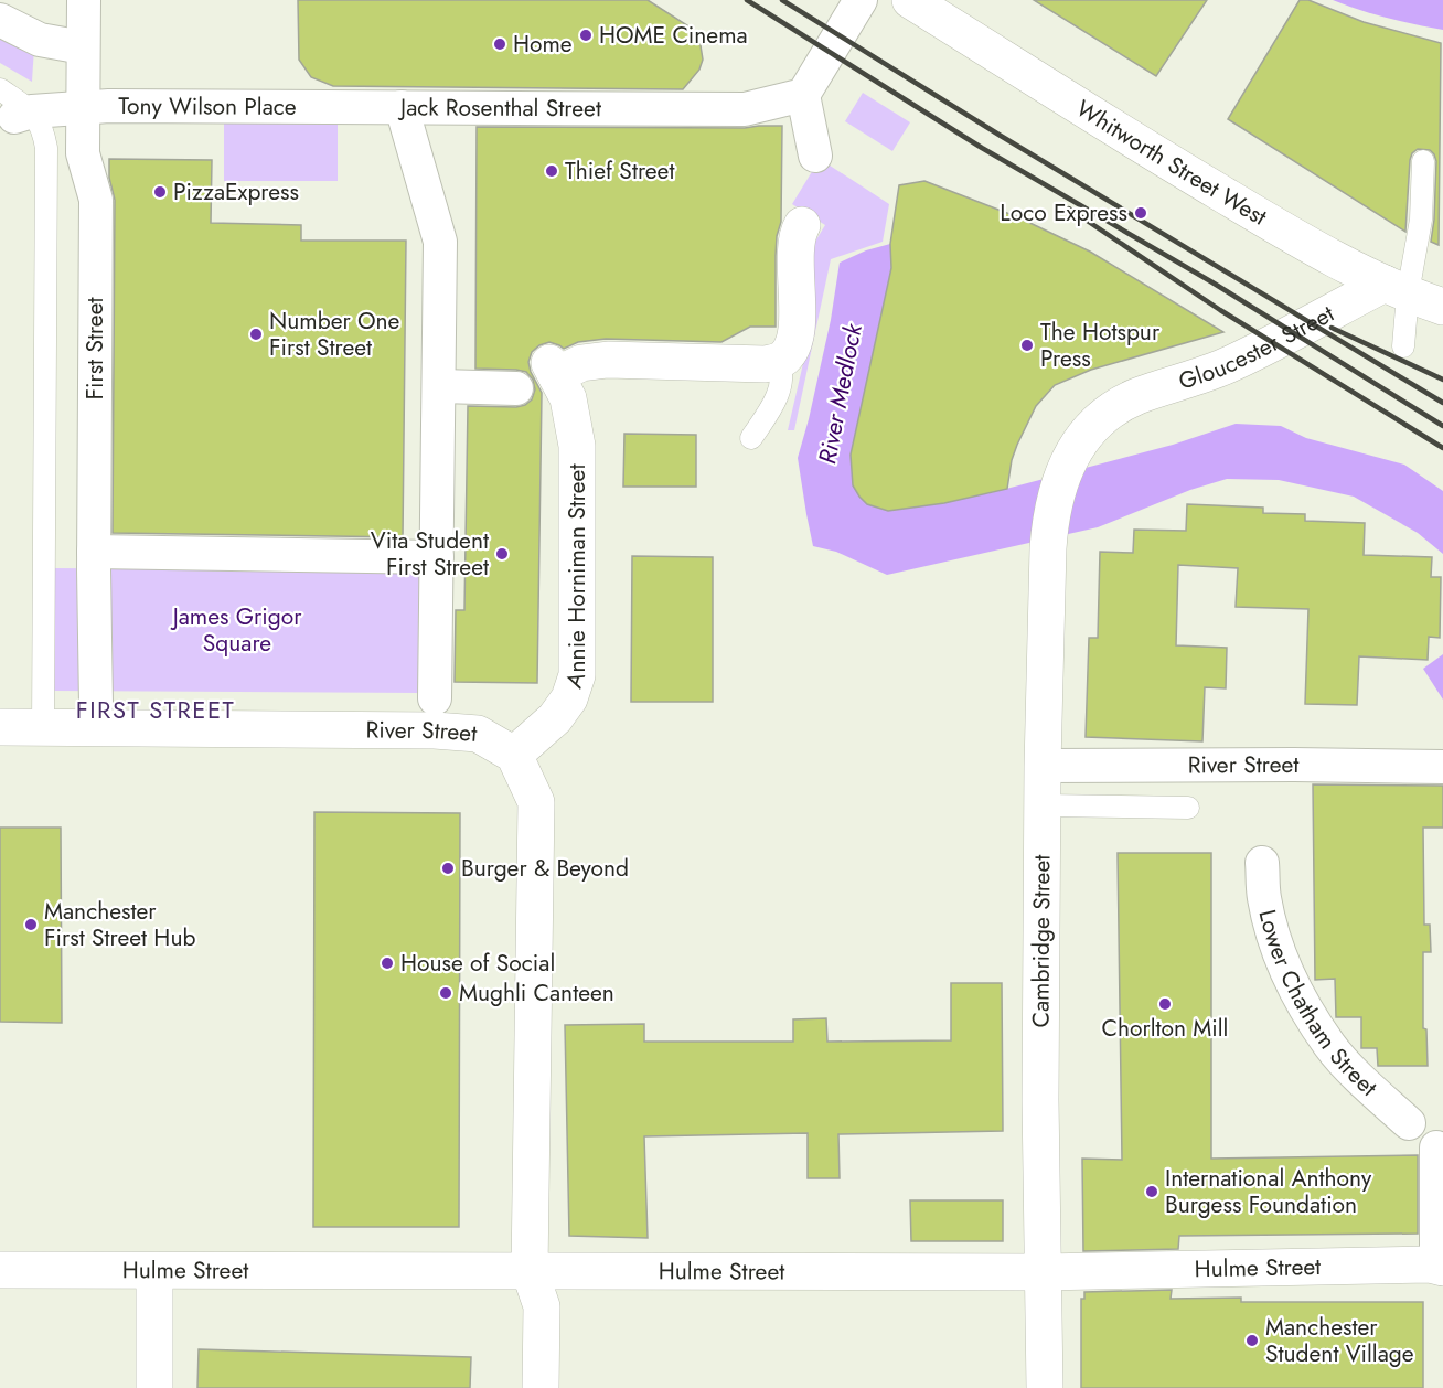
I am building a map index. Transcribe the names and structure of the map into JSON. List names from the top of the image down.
{
  "streets": {
    "street": [
      "Tony Wilson Place",
      "Jack Rosenthal Street",
      "Whitworth Street West",
      "Gloucester Street",
      "First Street",
      "Annie Horniman Street",
      "River Street",
      "Cambridge Street",
      "Lower Chatham Street",
      "Hulme Street"
    ]
  },
  "crossings": [
    ["Tony Wilson Place", "Jack Rosenthal Street"],
    ["Tony Wilson Place", "First Street"],
    ["Whitworth Street West", "Gloucester Street"],
    ["Gloucester Street", "Cambridge Street"],
    ["Annie Horniman Street", "River Street"],
    ["River Street", "Cambridge Street"],
    ["Cambridge Street", "Hulme Street"]
  ],
  "districts": ["FIRST STREET"],
  "water": ["River Medlock"],
  "parks": ["James Grigor Square"],
  "places": [
    "HOME Cinema",
    "Home",
    "Thief Street",
    "PizzaExpress",
    "Loco Express",
    "Number One First Street",
    "The Hotspur Press",
    "Vita Student First Street",
    "Burger & Beyond",
    "Manchester First Street Hub",
    "House of Social",
    "Mughli Canteen",
    "Chorlton Mill",
    "International Anthony Burgess Foundation",
    "Manchester Student Village"
  ]
}
